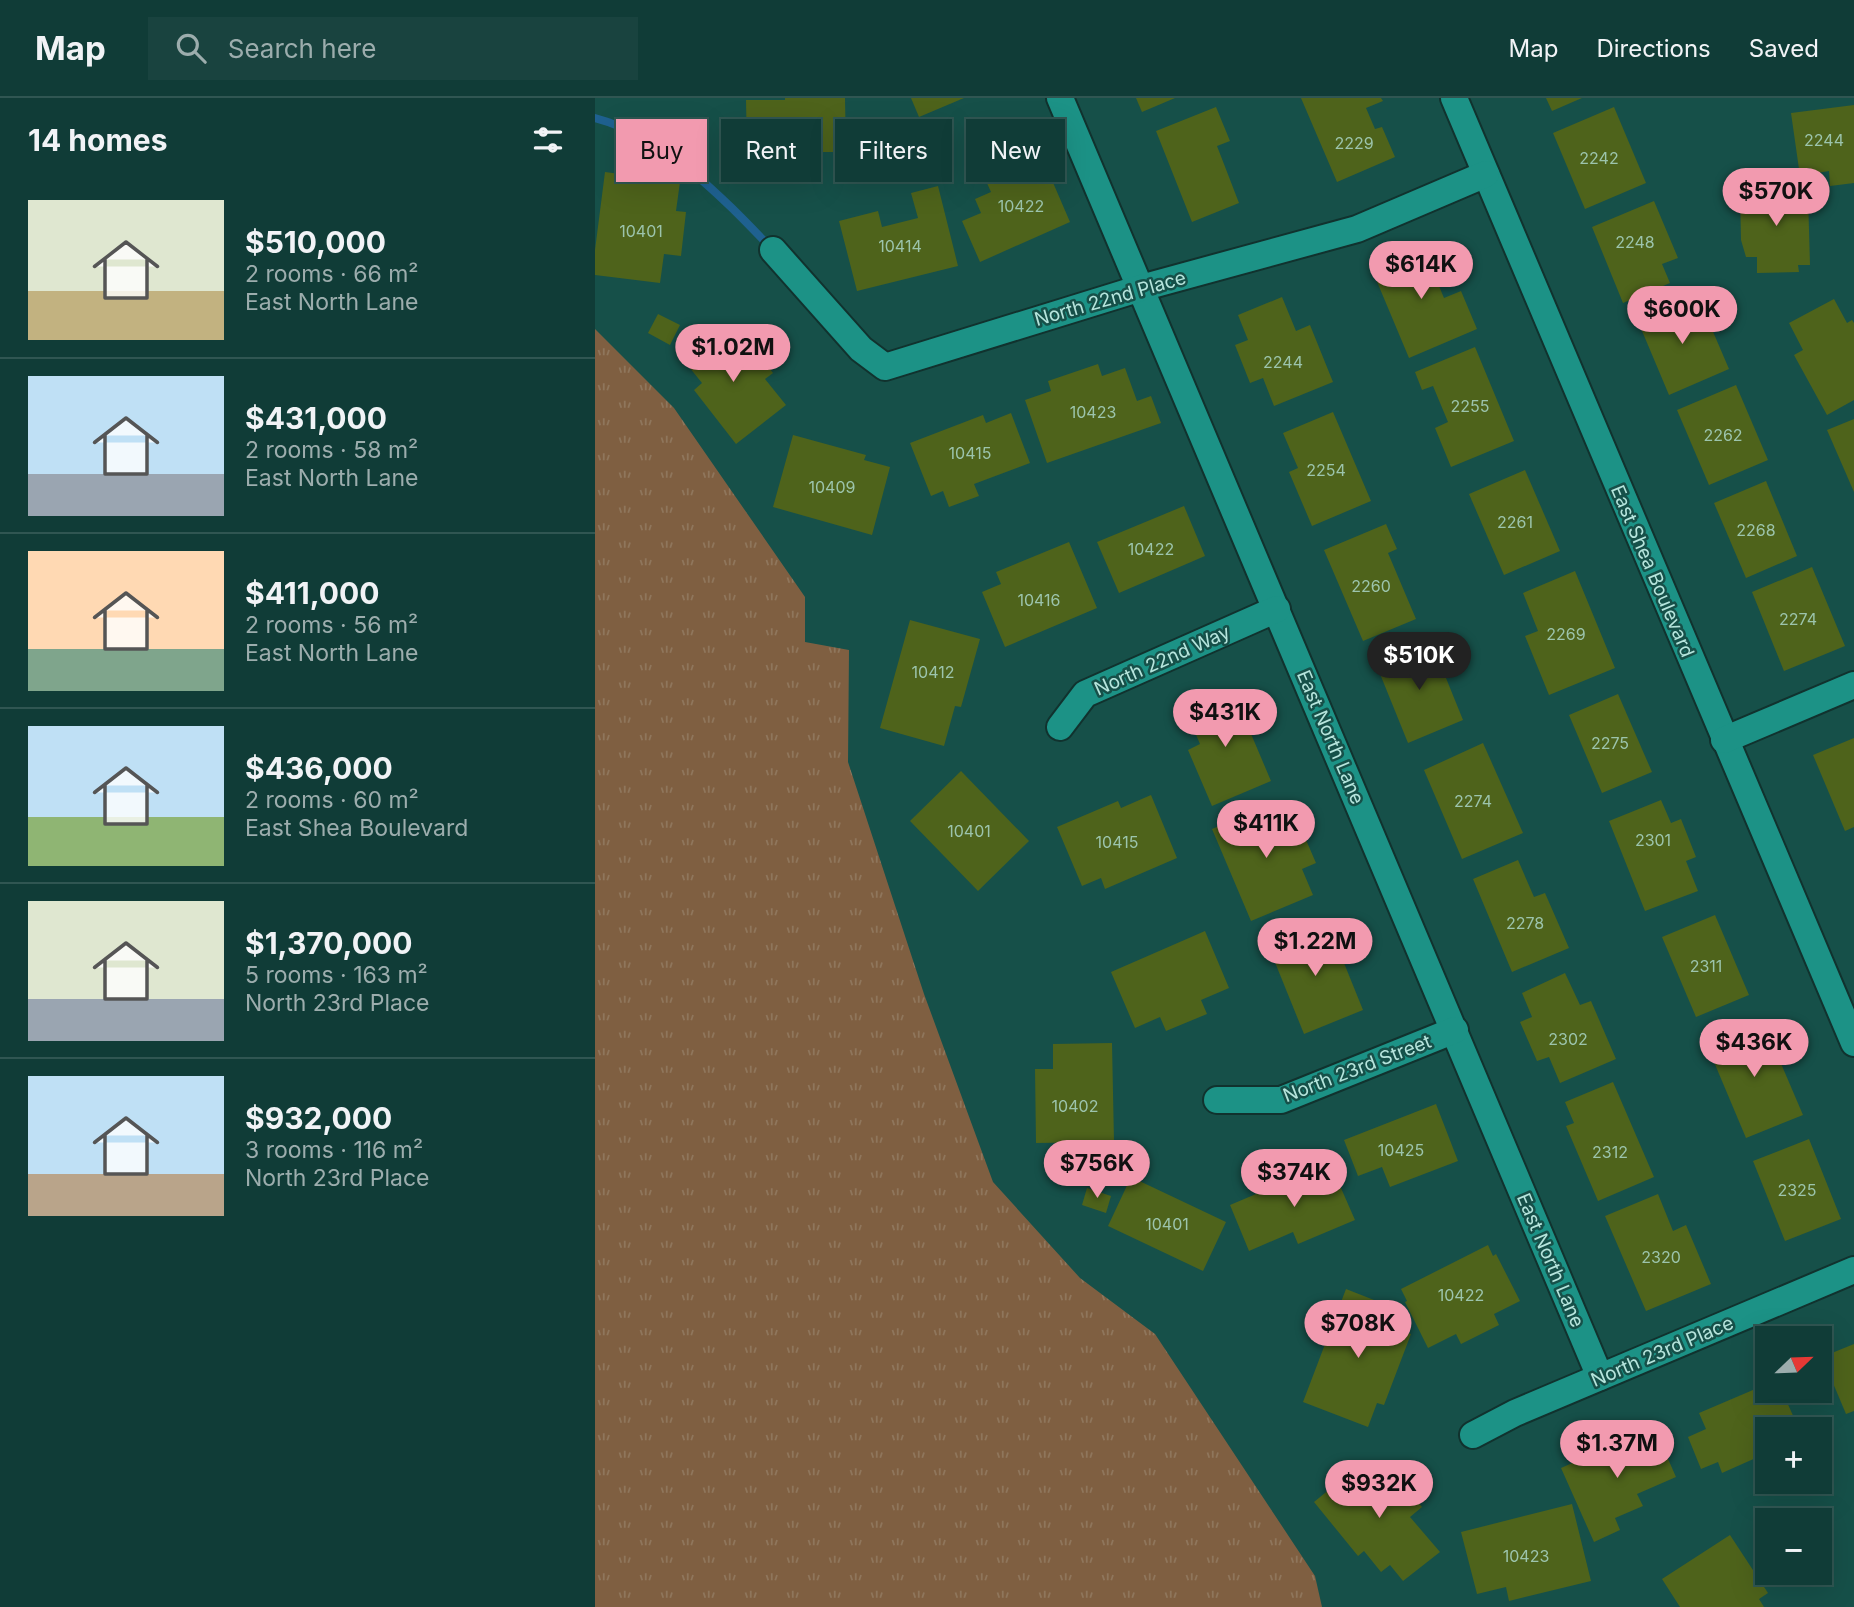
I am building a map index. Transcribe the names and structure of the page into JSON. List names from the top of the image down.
{
  "streets": {
    "street": [
      "North 22nd Place",
      "East Shea Boulevard",
      "North 22nd Way",
      "East North Lane",
      "North 23rd Street",
      "North 23rd Place"
    ]
  },
  "crossings": [
    ["North 22nd Place", "East Shea Boulevard"],
    ["North 22nd Place", "East North Lane"],
    ["North 22nd Way", "East North Lane"],
    ["East North Lane", "North 23rd Street"],
    ["East North Lane", "North 23rd Place"]
  ],
  "house_numbers": [
    "2244",
    "2229",
    "2242",
    "10422",
    "10401",
    "2248",
    "10414",
    "2244",
    "2255",
    "10423",
    "2262",
    "10415",
    "2254",
    "10409",
    "2261",
    "2268",
    "10422",
    "2260",
    "10416",
    "2274",
    "2269",
    "10412",
    "2275",
    "2274",
    "10401",
    "2301",
    "10415",
    "2278",
    "2311",
    "2302",
    "10402",
    "10425",
    "2312",
    "2325",
    "10401",
    "2320",
    "10422",
    "10423"
  ],
  "north": "top right",
  "page": {
    "header": "Map",
    "search": "Search here",
    "nav": ["Map", "Directions", "Saved"],
    "heading": "14 homes",
    "chip": [
      "Buy",
      "Rent",
      "Filters",
      "New"
    ],
    "price": [
      "$570K",
      "$614K",
      "$600K",
      "$1.02M",
      "$510K",
      "$431K",
      "$411K",
      "$1.22M",
      "$436K",
      "$756K",
      "$374K",
      "$708K",
      "$1.37M",
      "$932K"
    ],
    "list": [
      {
        "name": "$510,000",
        "note": "2 rooms · 66 m² · East North Lane"
      },
      {
        "name": "$431,000",
        "note": "2 rooms · 58 m² · East North Lane"
      },
      {
        "name": "$411,000",
        "note": "2 rooms · 56 m² · East North Lane"
      },
      {
        "name": "$436,000",
        "note": "2 rooms · 60 m² · East Shea Boulevard"
      },
      {
        "name": "$1,370,000",
        "note": "5 rooms · 163 m² · North 23rd Place"
      },
      {
        "name": "$932,000",
        "note": "3 rooms · 116 m² · North 23rd Place"
      }
    ],
    "map_buttons": ["+", "−"]
  }
}
